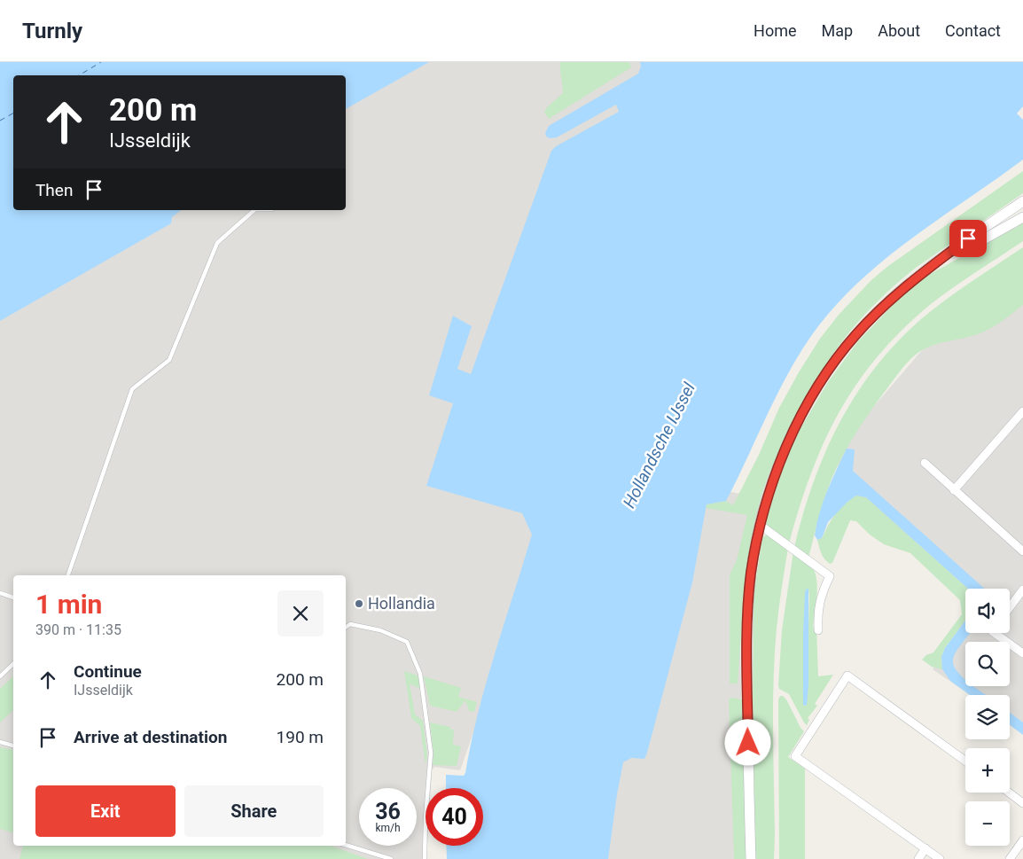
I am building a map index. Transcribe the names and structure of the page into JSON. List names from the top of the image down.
{
  "water": ["Hollandsche IJssel"],
  "places": ["Hollandia"],
  "page": {
    "header": "Turnly",
    "nav": [
      "Home",
      "Map",
      "About",
      "Contact"
    ],
    "turn": ["200 m", "IJsseldijk"],
    "then": "Then",
    "heading": ["1 min", "390 m · 11:35"],
    "map_buttons": ["+", "−"],
    "list": [
      {
        "name": "Continue",
        "note": "IJsseldijk",
        "value": "200 m"
      },
      {
        "name": "Arrive at destination",
        "value": "190 m"
      }
    ],
    "buttons": ["Exit", "Share"],
    "speed": "36 km/h",
    "limit": "40"
  }
}
